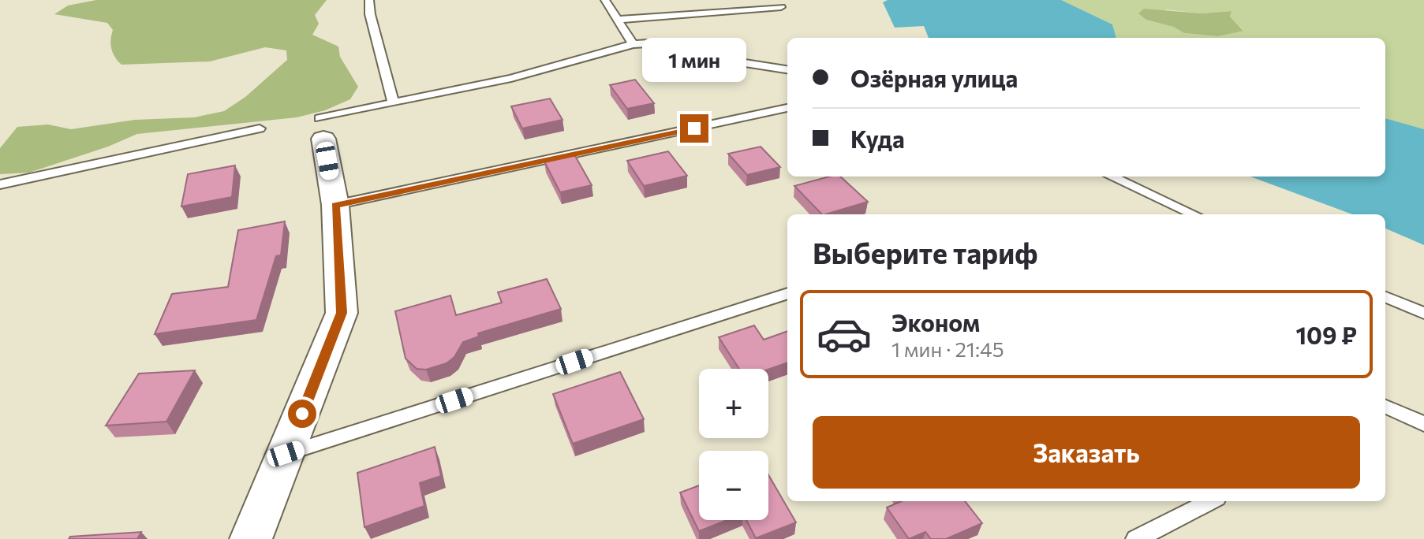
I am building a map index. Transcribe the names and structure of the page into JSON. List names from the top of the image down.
{
  "page": {
    "bubble": "1 мин",
    "banner": ["Озёрная улица", "Куда"],
    "heading": "Выберите тариф",
    "list": [
      {
        "name": "Эконом",
        "note": "1 мин · 21:45",
        "value": "109 ₽"
      }
    ],
    "map_buttons": ["+", "−"],
    "buttons": "Заказать"
  }
}
